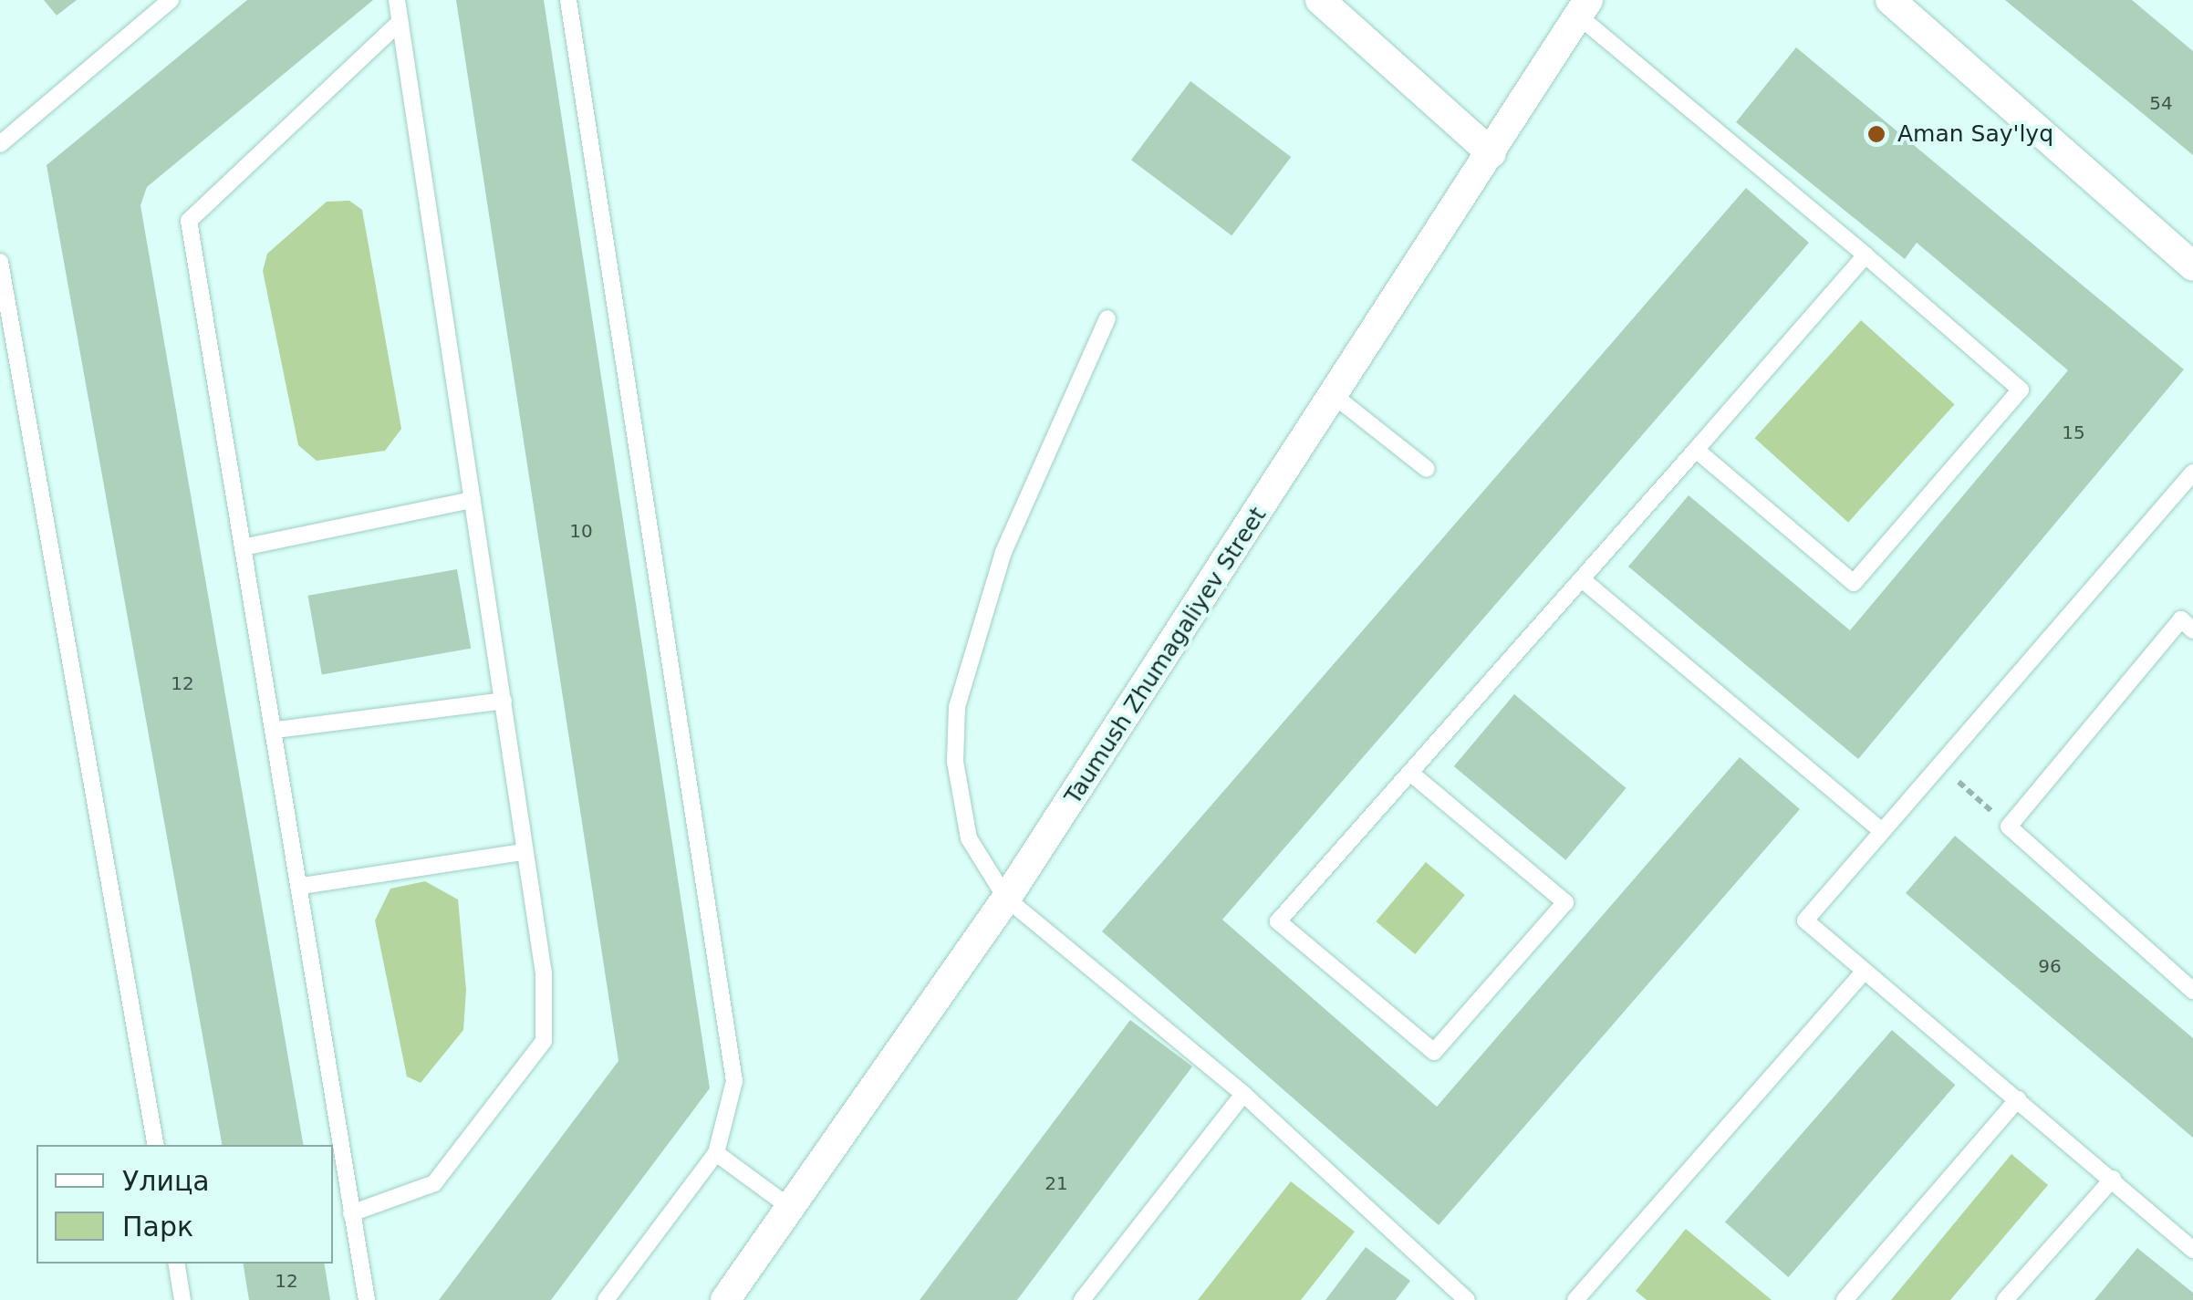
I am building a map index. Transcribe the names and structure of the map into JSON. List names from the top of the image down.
{
  "streets": {
    "street": ["Taumush Zhumagaliyev Street"]
  },
  "places": ["Aman Say'lyq"],
  "house_numbers": [
    "54",
    "15",
    "10",
    "12",
    "96",
    "21",
    "12"
  ],
  "legend": ["Улица", "Парк"]
}
